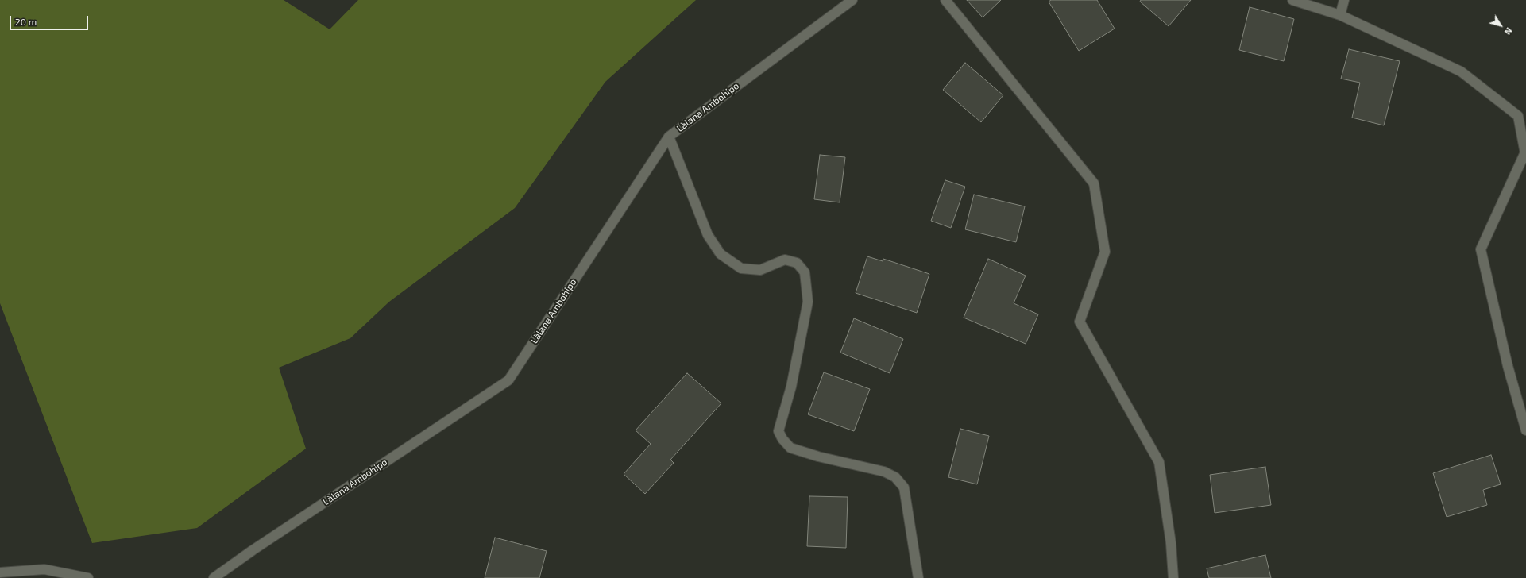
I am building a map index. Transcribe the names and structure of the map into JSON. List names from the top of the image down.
{
  "streets": {
    "street": ["Làlana Ambohipo"]
  },
  "scale_bar": "20 m",
  "north": "bottom right"
}
